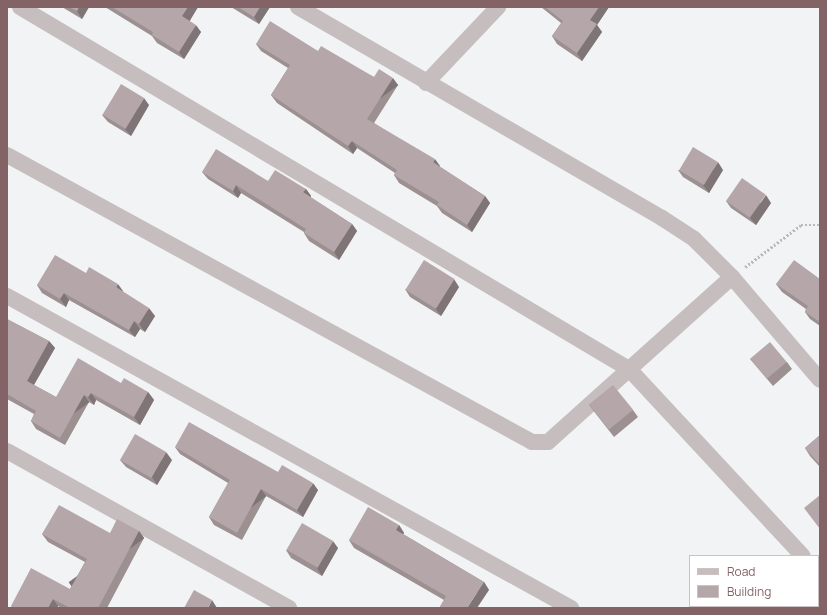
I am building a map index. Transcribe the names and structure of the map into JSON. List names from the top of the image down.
{
  "legend": ["Road", "Building"]
}
